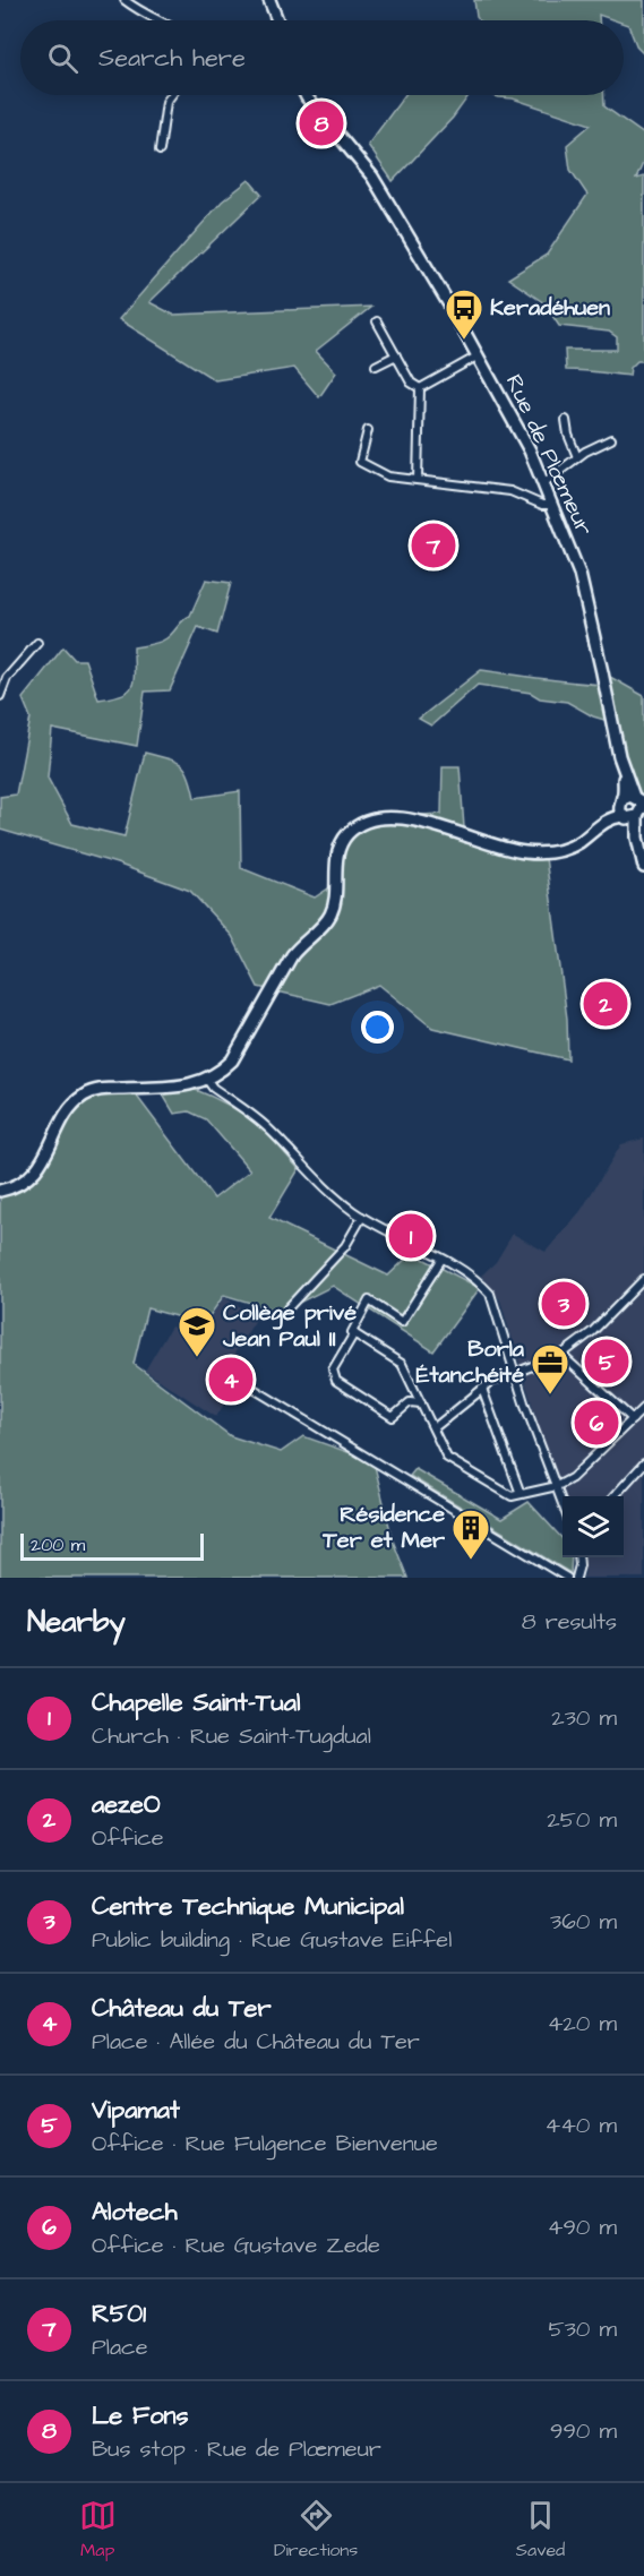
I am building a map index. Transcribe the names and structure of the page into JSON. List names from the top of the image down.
{
  "streets": {
    "main road": ["Rue de Plœmeur"]
  },
  "places": {
    "bus stop": ["Keradéhuen"],
    "school or university": ["Collège privé Jean Paul II"],
    "office": ["Borla Étanchéité"],
    "building": ["Résidence Ter et Mer"]
  },
  "scale_bar": "200 m",
  "page": {
    "search": "Search here",
    "pins": [
      "8",
      "7",
      "2",
      "1",
      "3",
      "5",
      "4",
      "6"
    ],
    "scale": "200 m",
    "heading": ["Nearby", "8 results"],
    "list": [
      {
        "mark": "1",
        "name": "Chapelle Saint-Tual",
        "note": "Church · Rue Saint-Tugdual",
        "value": "230 m"
      },
      {
        "mark": "2",
        "name": "aezeO",
        "note": "Office",
        "value": "250 m"
      },
      {
        "mark": "3",
        "name": "Centre Technique Municipal",
        "note": "Public building · Rue Gustave Eiffel",
        "value": "360 m"
      },
      {
        "mark": "4",
        "name": "Château du Ter",
        "note": "Place · Allée du Château du Ter",
        "value": "420 m"
      },
      {
        "mark": "5",
        "name": "Vipamat",
        "note": "Office · Rue Fulgence Bienvenue",
        "value": "440 m"
      },
      {
        "mark": "6",
        "name": "Alotech",
        "note": "Office · Rue Gustave Zede",
        "value": "490 m"
      },
      {
        "mark": "7",
        "name": "R501",
        "note": "Place",
        "value": "530 m"
      },
      {
        "mark": "8",
        "name": "Le Fons",
        "note": "Bus stop · Rue de Plœmeur",
        "value": "990 m"
      }
    ],
    "nav": ["Map", "Directions", "Saved"]
  }
}
